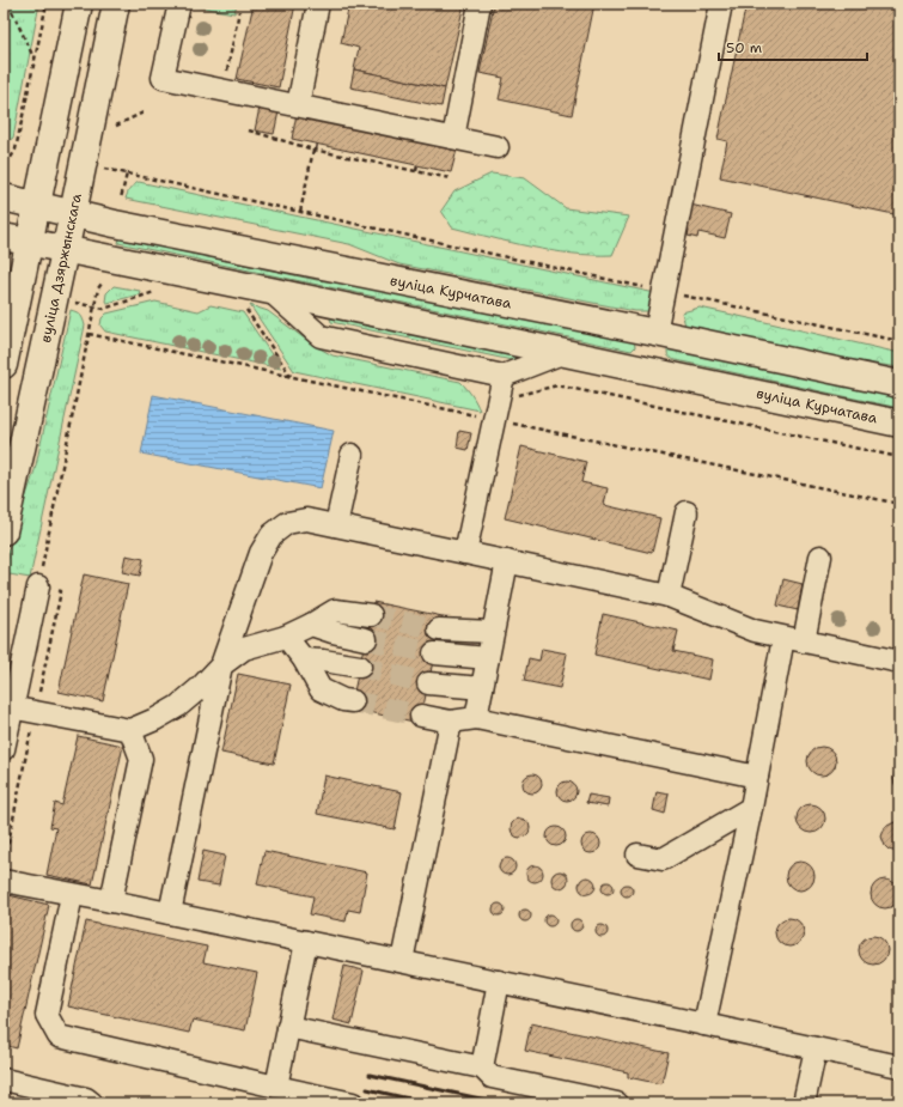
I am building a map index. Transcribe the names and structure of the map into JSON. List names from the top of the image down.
{
  "streets": {
    "main road": ["вуліца Дзяржынскага", "вуліца Курчатава"]
  },
  "crossings": [
    ["вуліца Дзяржынскага", "вуліца Курчатава"]
  ],
  "scale_bar": "50 m"
}
